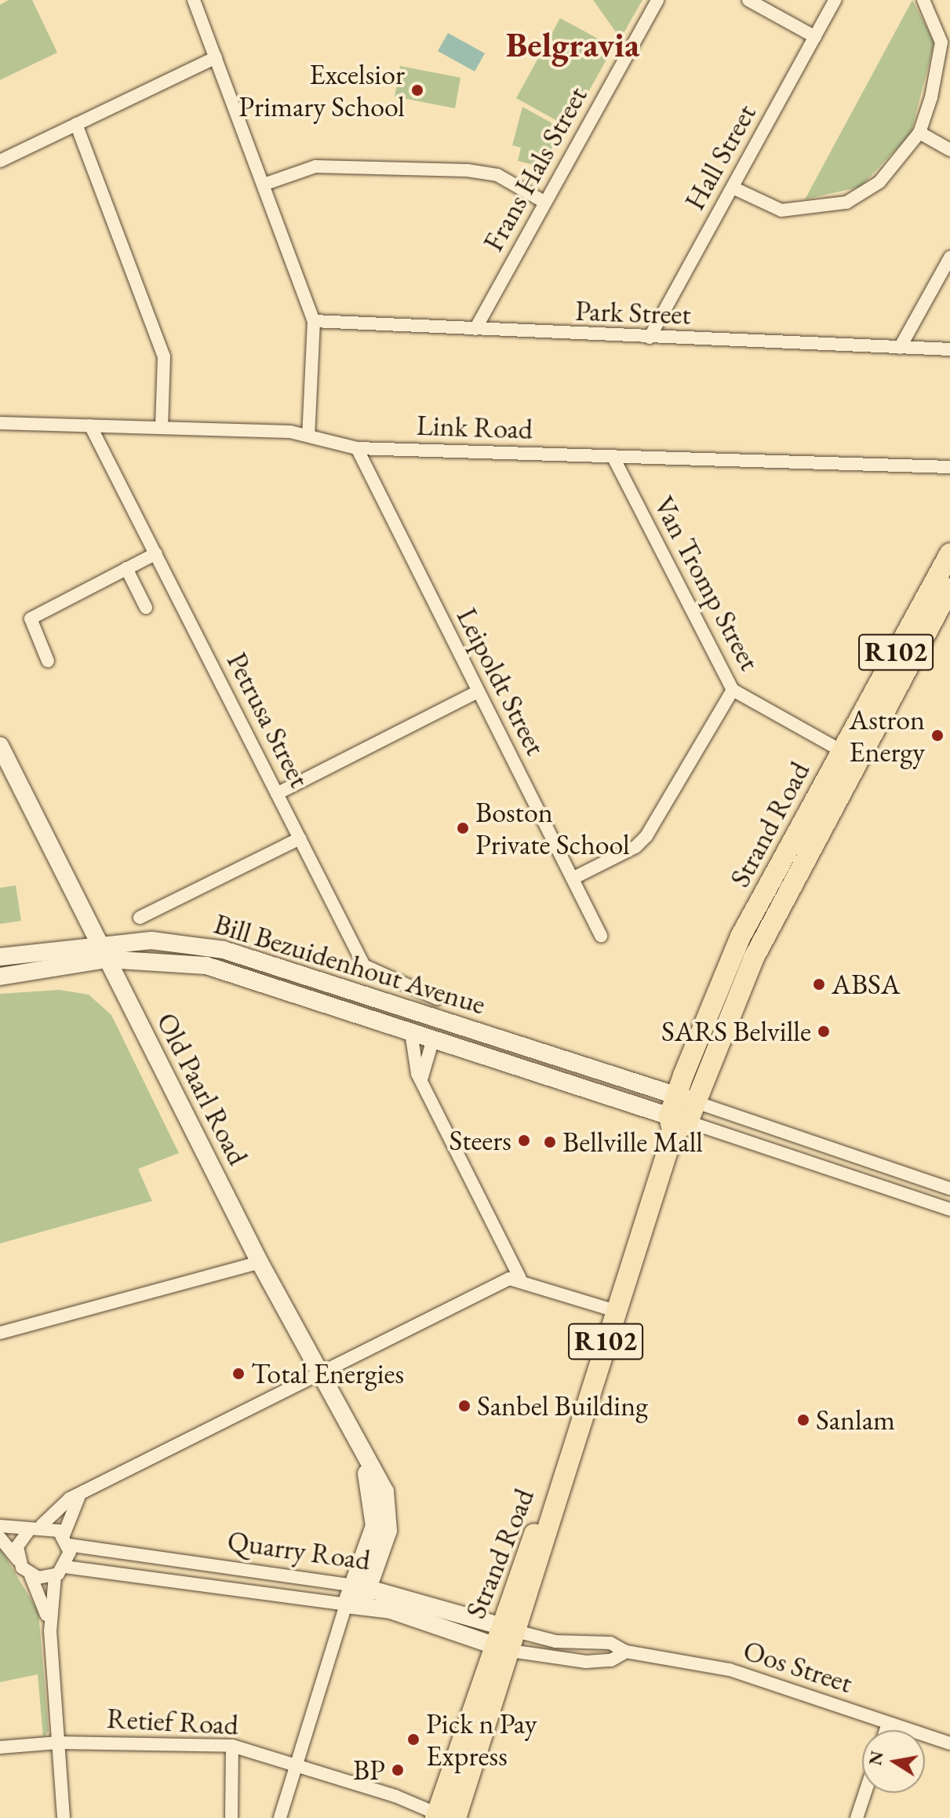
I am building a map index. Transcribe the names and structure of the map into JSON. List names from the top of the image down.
{
  "streets": {
    "main road": [
      "R102",
      "Strand Road",
      "Bill Bezuidenhout Avenue",
      "Old Paarl Road",
      "Quarry Road"
    ],
    "street": [
      "Hall Street",
      "Frans Hals Street",
      "Park Street",
      "Link Road",
      "Van Tromp Street",
      "Leipoldt Street",
      "Petrusa Street",
      "Oos Street",
      "Retief Road"
    ]
  },
  "crossings": [
    ["Hall Street", "Park Street"],
    ["Frans Hals Street", "Park Street"],
    ["Link Road", "Van Tromp Street"],
    ["Link Road", "Leipoldt Street"],
    ["Link Road", "Petrusa Street"],
    ["Van Tromp Street", "Strand Road"],
    ["R102", "Strand Road"],
    ["R102", "Quarry Road"],
    ["R102", "Oos Street"],
    ["R102", "Retief Road"],
    ["Strand Road", "Bill Bezuidenhout Avenue"],
    ["Strand Road", "Quarry Road"],
    ["Strand Road", "Oos Street"],
    ["Bill Bezuidenhout Avenue", "Old Paarl Road"],
    ["Old Paarl Road", "Quarry Road"],
    ["Quarry Road", "Oos Street"]
  ],
  "districts": ["Belgravia"],
  "places": [
    "Excelsior Primary School",
    "Astron Energy",
    "Boston Private School",
    "ABSA",
    "SARS Belville",
    "Steers",
    "Bellville Mall",
    "Total Energies",
    "Sanbel Building",
    "Sanlam",
    "Pick n Pay Express",
    "BP"
  ],
  "north": "left"
}
